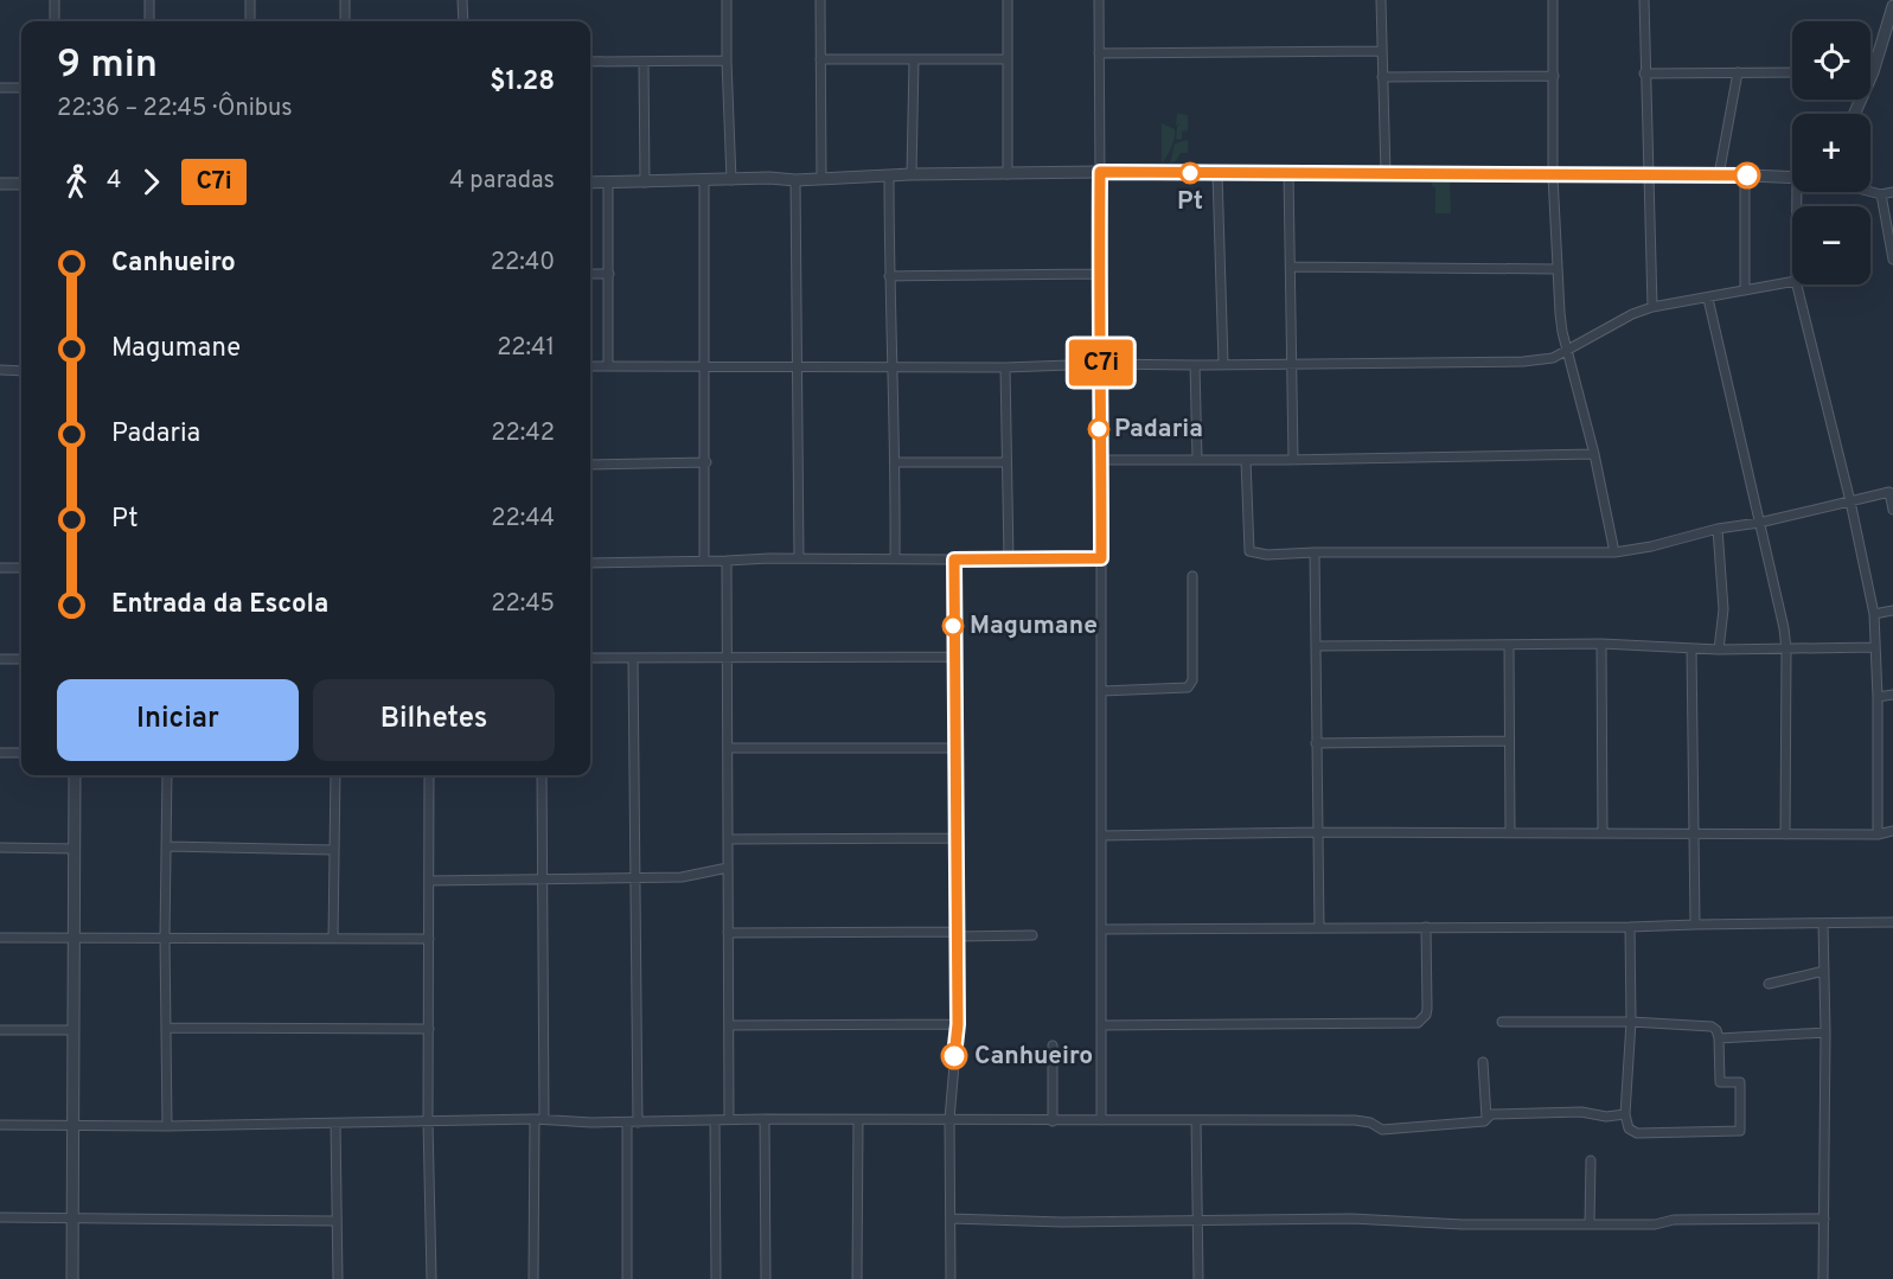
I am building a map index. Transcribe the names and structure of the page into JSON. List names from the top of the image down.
{
  "places": [
    "Pt",
    "Padaria",
    "Magumane",
    "Canhueiro"
  ],
  "lines": ["bus line C7i"],
  "page": {
    "on_map": "C7i",
    "map_buttons": ["+", "−"],
    "heading": ["9 min", "22:36 – 22:45 · Ônibus", "$1.28"],
    "legs": ["4", "C7i", "4 paradas"],
    "list": [
      {
        "name": "Canhueiro",
        "value": "22:40"
      },
      {
        "name": "Magumane",
        "value": "22:41"
      },
      {
        "name": "Padaria",
        "value": "22:42"
      },
      {
        "name": "Pt",
        "value": "22:44"
      },
      {
        "name": "Entrada da Escola",
        "value": "22:45"
      }
    ],
    "buttons": ["Iniciar", "Bilhetes"]
  }
}
